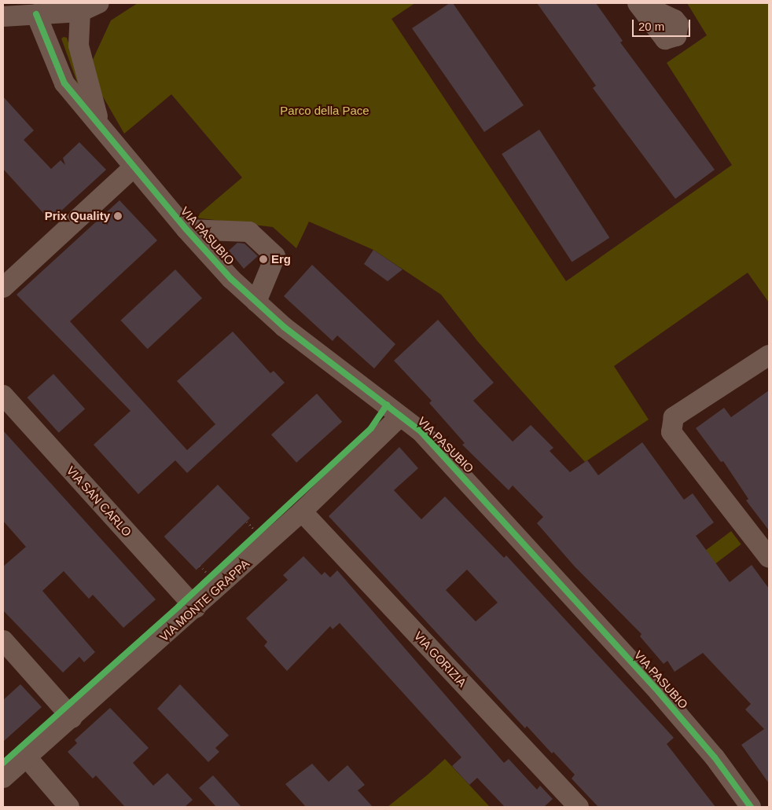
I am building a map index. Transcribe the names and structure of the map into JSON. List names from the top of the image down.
{
  "streets": {
    "street": [
      "VIA PASUBIO",
      "VIA SAN CARLO",
      "VIA MONTE GRAPPA",
      "VIA GORIZIA"
    ]
  },
  "crossings": [
    ["VIA PASUBIO", "VIA MONTE GRAPPA"],
    ["VIA SAN CARLO", "VIA MONTE GRAPPA"],
    ["VIA MONTE GRAPPA", "VIA GORIZIA"]
  ],
  "parks": ["Parco della Pace"],
  "places": ["Prix Quality", "Erg"],
  "scale_bar": "20 m"
}
